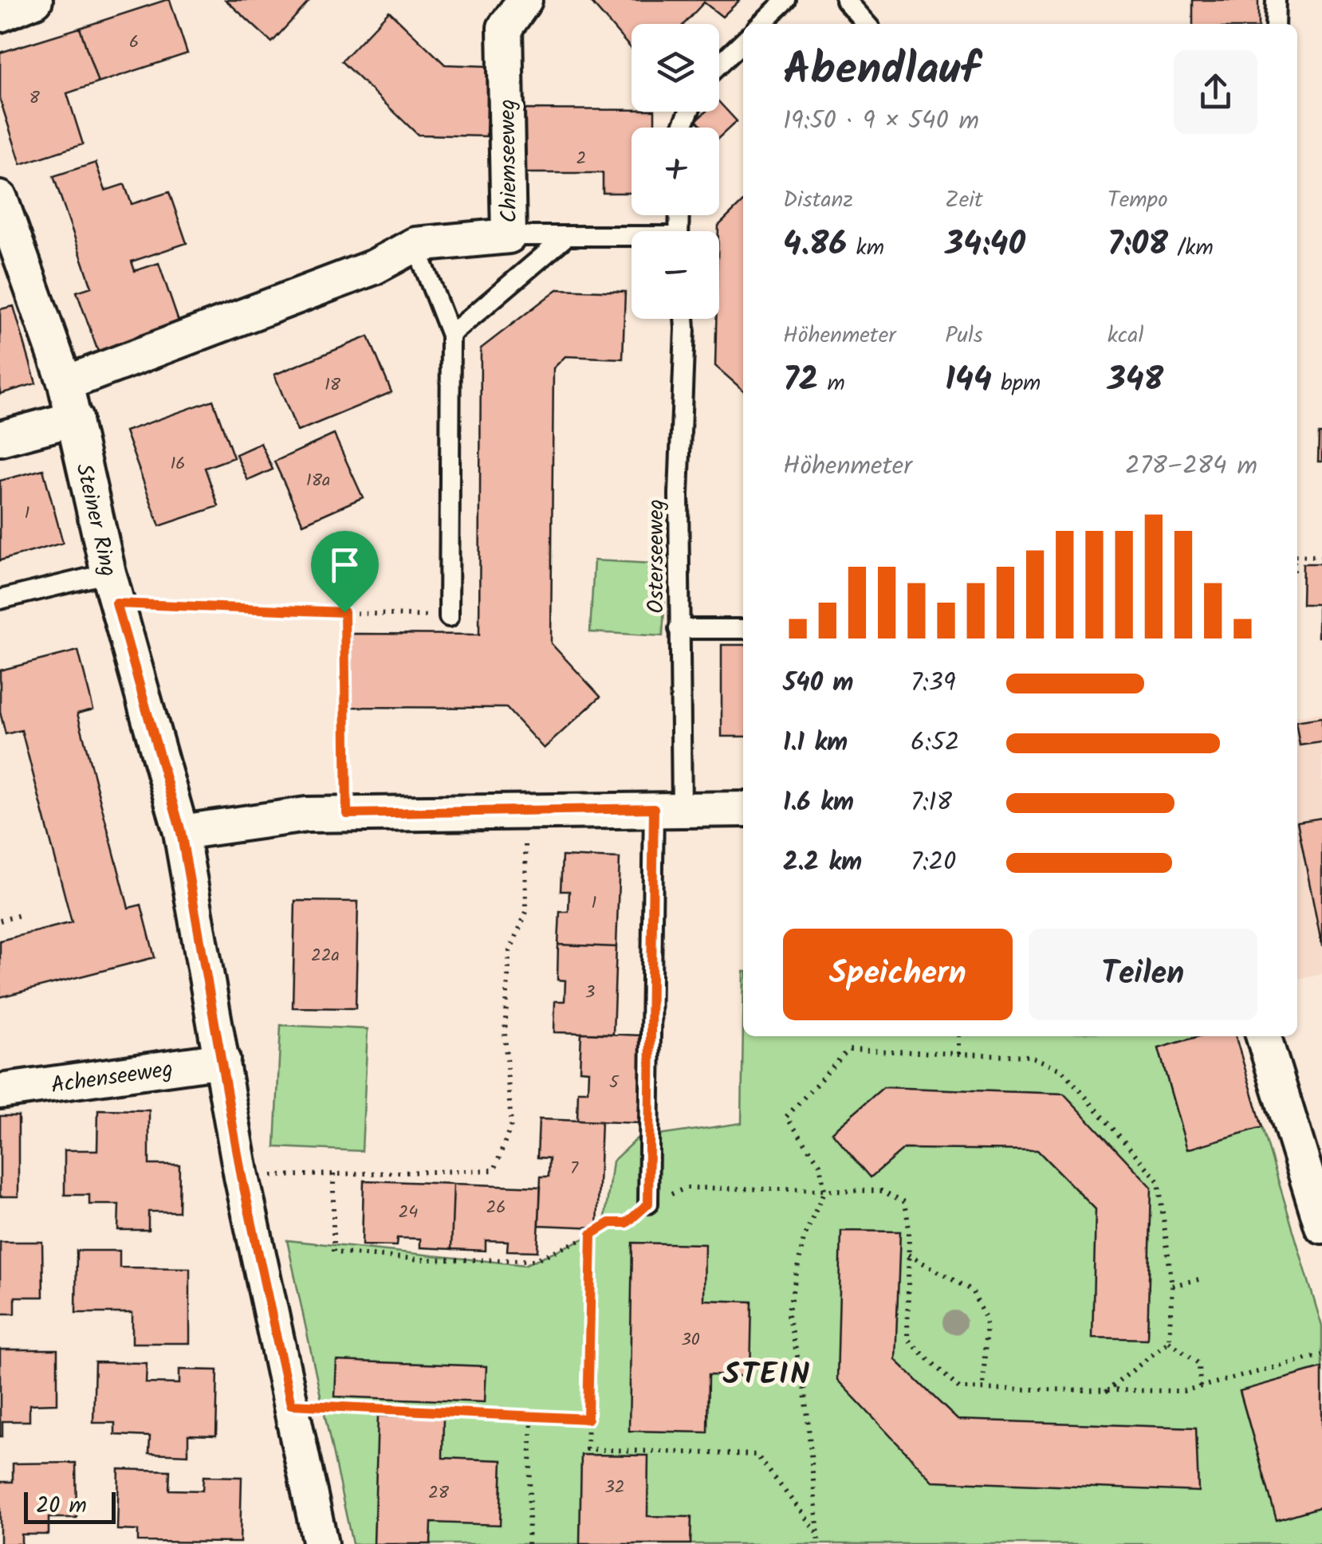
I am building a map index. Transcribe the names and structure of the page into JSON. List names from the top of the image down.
{
  "streets": {
    "street": ["Chiemseeweg", "Steiner Ring", "Achenseeweg"],
    "lane": ["Osterseeweg"]
  },
  "crossings": [
    ["Steiner Ring", "Achenseeweg"]
  ],
  "districts": ["STEIN"],
  "house_numbers": [
    "6",
    "8",
    "2",
    "18",
    "16",
    "18a",
    "1",
    "1",
    "22a",
    "3",
    "5",
    "7",
    "26",
    "24",
    "30",
    "32",
    "28"
  ],
  "scale_bar": "20 m",
  "page": {
    "map_buttons": ["+", "−"],
    "heading": ["Abendlauf", "19:50 · 9 × 540 m"],
    "stats": [
      ["Distanz", "4.86 km"],
      ["Zeit", "34:40"],
      ["Tempo", "7:08 /km"],
      ["Höhenmeter", "72 m"],
      ["Puls", "144 bpm"],
      ["kcal", "348"]
    ],
    "chart": ["Höhenmeter", "278–284 m"],
    "list": [
      {
        "name": "540 m",
        "note": "7:39"
      },
      {
        "name": "1.1 km",
        "note": "6:52"
      },
      {
        "name": "1.6 km",
        "note": "7:18"
      },
      {
        "name": "2.2 km",
        "note": "7:20"
      }
    ],
    "buttons": ["Speichern", "Teilen"],
    "scale": "20 m"
  }
}
